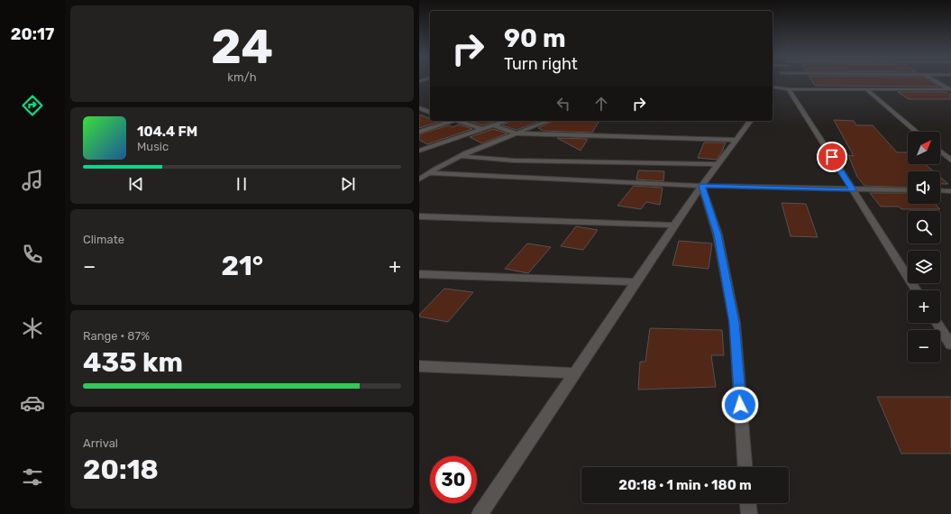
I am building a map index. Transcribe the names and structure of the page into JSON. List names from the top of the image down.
{
  "north": "top right",
  "page": {
    "tabs": "20:17",
    "tile": [
      ["24", "km/h"],
      "Climate",
      ["Range · 87%", "435 km"],
      ["Arrival", "20:18"]
    ],
    "turn": ["90 m", "Turn right"],
    "song": ["104.4 FM", "Music"],
    "map_buttons": ["+", "−"],
    "heat": ["−", "21°", "+"],
    "limit": "30",
    "trip": "20:18 · 1 min · 180 m"
  }
}
